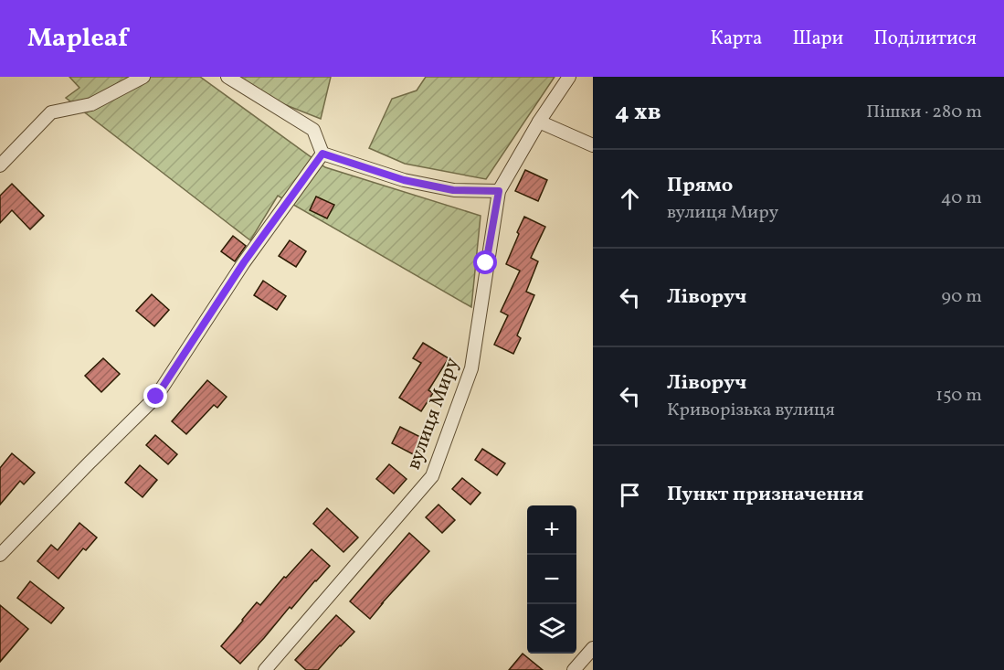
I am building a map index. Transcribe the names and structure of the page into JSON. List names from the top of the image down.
{
  "streets": {
    "street": ["вулиця Миру"]
  },
  "page": {
    "header": "Mapleaf",
    "nav": ["Карта", "Шари", "Поділитися"],
    "heading": ["4 хв", "Пішки · 280 m"],
    "list": [
      ["Прямо", "вулиця Миру", "40 m"],
      ["Ліворуч", "90 m"],
      ["Ліворуч", "Криворізька вулиця", "150 m"],
      "Пункт призначення"
    ],
    "map_buttons": ["+", "−"]
  }
}
